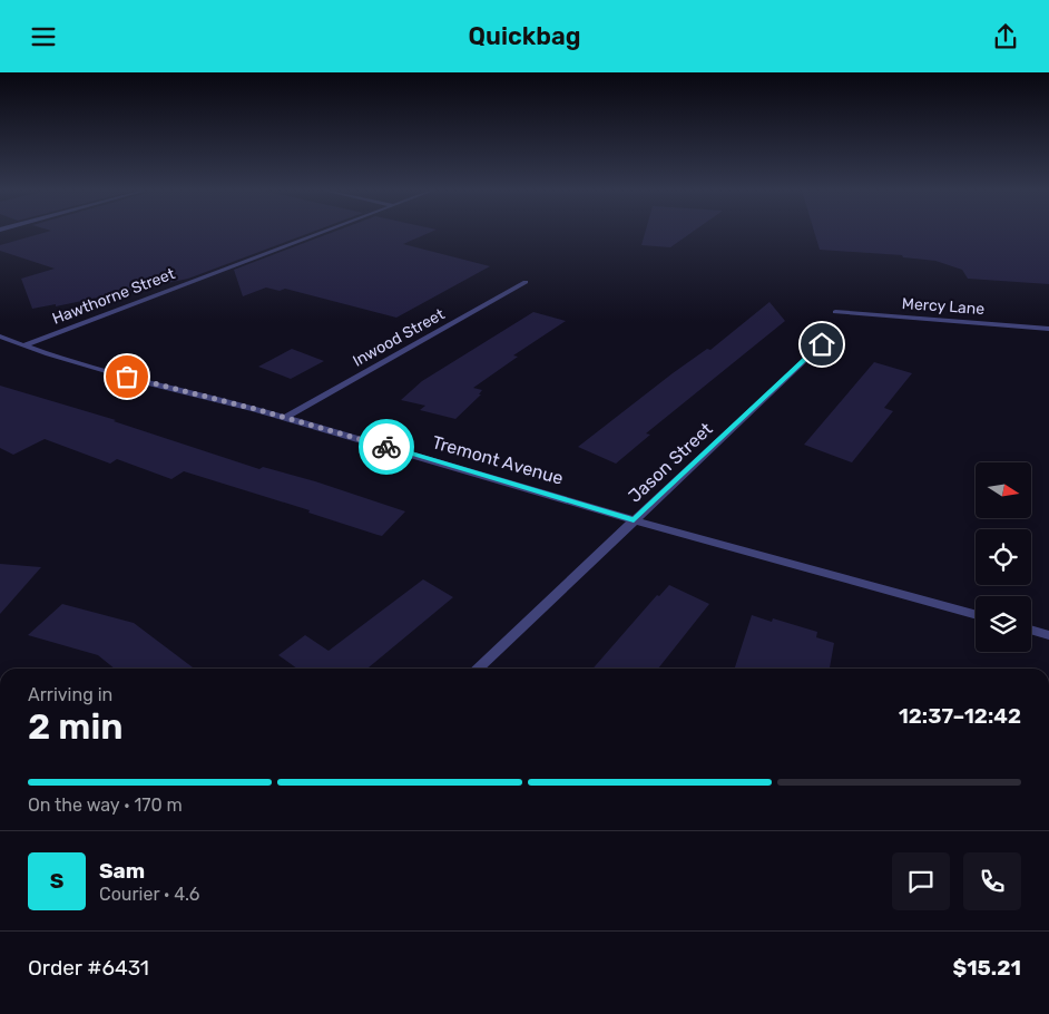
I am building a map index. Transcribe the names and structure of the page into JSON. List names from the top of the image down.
{
  "streets": {
    "street": [
      "Hawthorne Street",
      "Mercy Lane",
      "Inwood Street",
      "Tremont Avenue",
      "Jason Street"
    ]
  },
  "crossings": [
    ["Hawthorne Street", "Tremont Avenue"],
    ["Inwood Street", "Tremont Avenue"],
    ["Tremont Avenue", "Jason Street"]
  ],
  "north": "right",
  "page": {
    "header": "Quickbag",
    "heading": ["2 min", "Arriving in", "12:37–12:42"],
    "panel": [
      "Sam",
      "Courier · 4.6",
      "Order #6431",
      "$15.21"
    ],
    "bar": "On the way · 170 m",
    "round": "S"
  }
}
